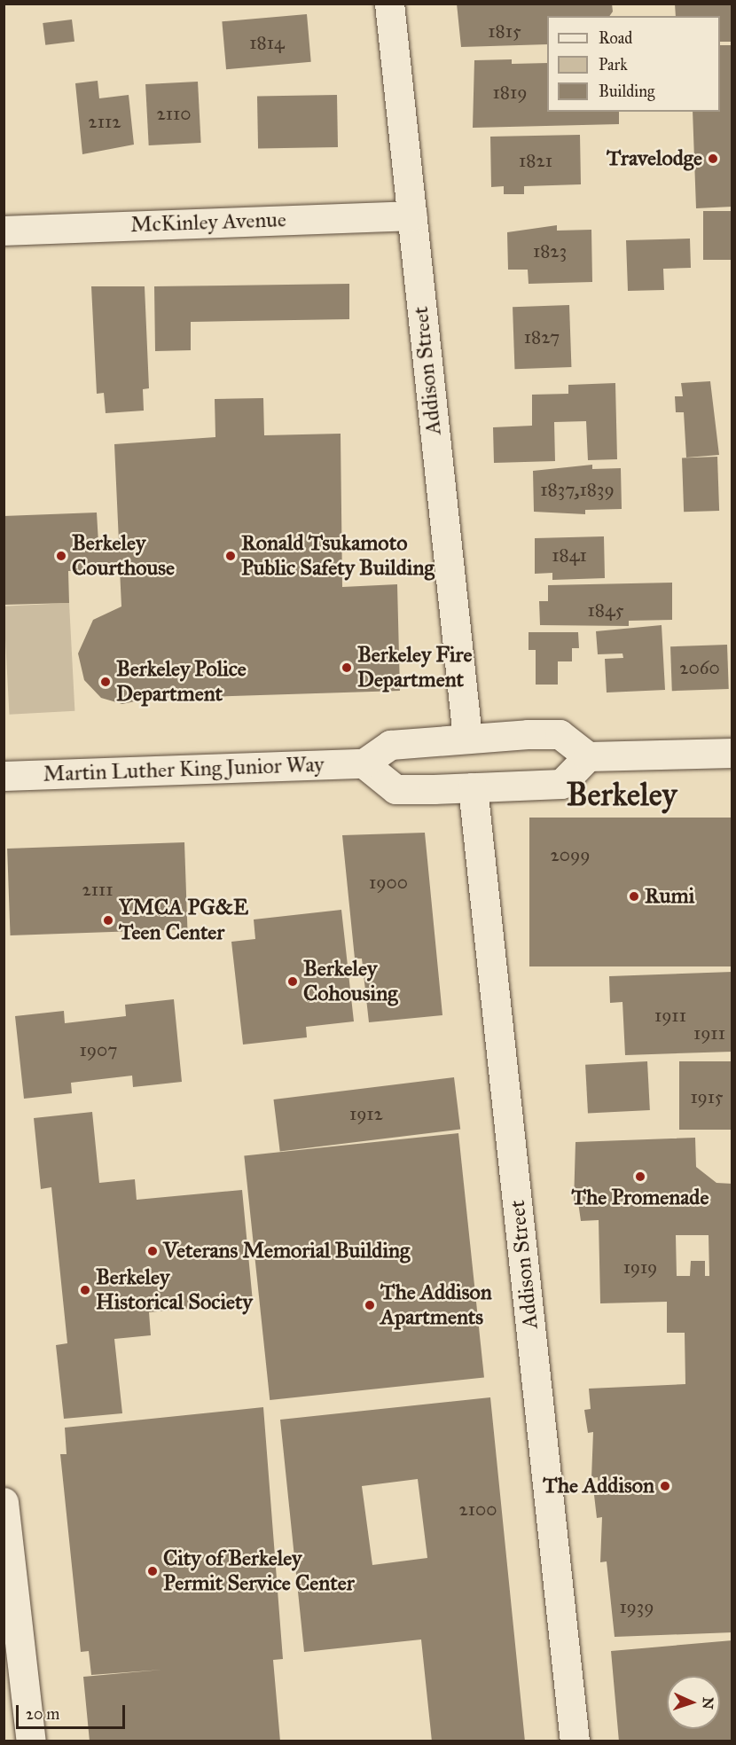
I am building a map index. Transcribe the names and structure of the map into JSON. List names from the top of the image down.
{
  "streets": {
    "street": ["McKinley Avenue", "Addison Street", "Martin Luther King Junior Way"]
  },
  "crossings": [
    ["McKinley Avenue", "Addison Street"]
  ],
  "districts": ["Berkeley"],
  "places": [
    "Travelodge",
    "Berkeley Courthouse",
    "Ronald Tsukamoto Public Safety Building",
    "Berkeley Fire Department",
    "Berkeley Police Department",
    "Rumi",
    "YMCA PG&E Teen Center",
    "Berkeley Cohousing",
    "The Promenade",
    "Veterans Memorial Building",
    "Berkeley Historical Society",
    "The Addison Apartments",
    "The Addison",
    "City of Berkeley Permit Service Center"
  ],
  "house_numbers": [
    "1815",
    "1814",
    "1819",
    "2110",
    "2112",
    "1821",
    "1823",
    "1827",
    "1837,1839",
    "1841",
    "1845",
    "2060",
    "2099",
    "1900",
    "2111",
    "1911",
    "1911",
    "1907",
    "1915",
    "1912",
    "1919",
    "2100",
    "1939"
  ],
  "legend": ["Road", "Park", "Building"],
  "scale_bar": "20 m",
  "north": "right"
}
